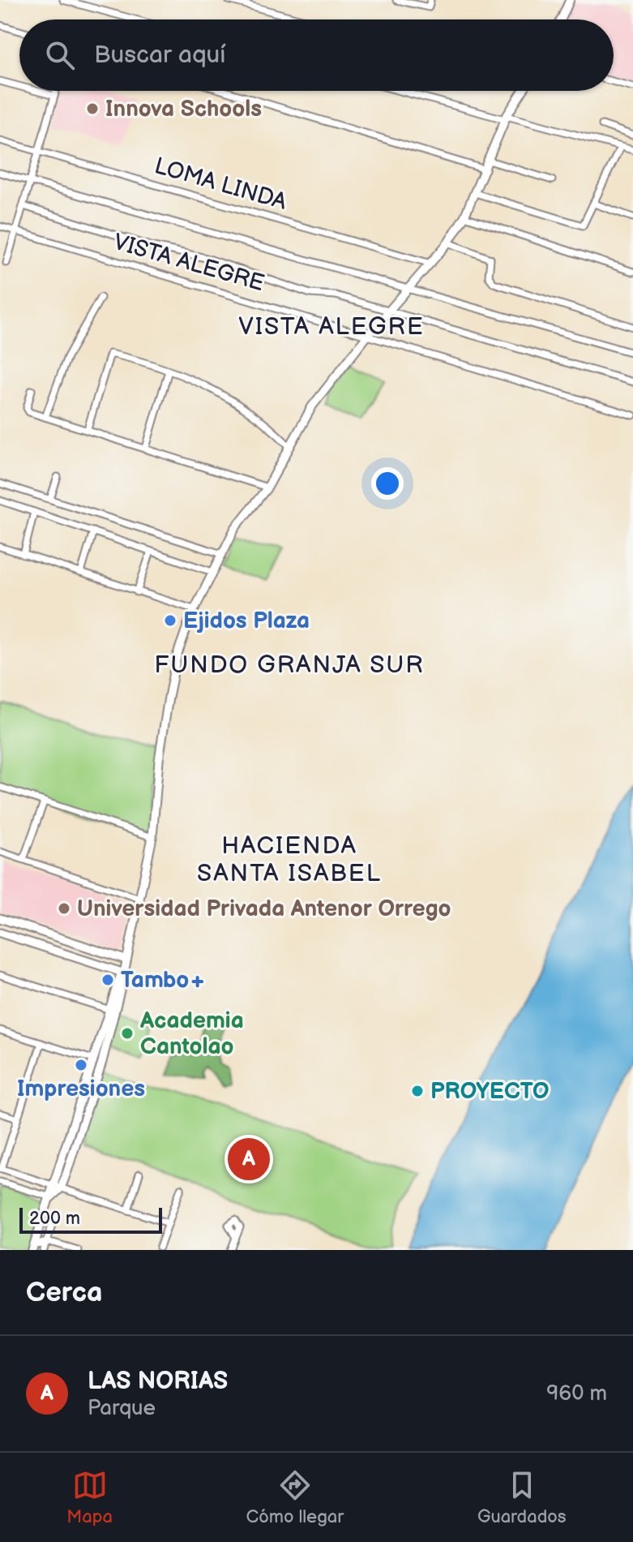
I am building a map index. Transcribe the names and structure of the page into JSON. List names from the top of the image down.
{
  "streets": {
    "street": ["LOMA LINDA", "VISTA ALEGRE"]
  },
  "districts": ["VISTA ALEGRE", "FUNDO GRANJA SUR", "HACIENDA SANTA ISABEL"],
  "places": [
    "Innova Schools",
    "Ejidos Plaza",
    "Universidad Privada Antenor Orrego",
    "Tambo+",
    "Academia Cantolao",
    "Impresiones",
    "PROYECTO"
  ],
  "scale_bar": "200 m",
  "page": {
    "search": "Buscar aquí",
    "pins": "A",
    "scale": "200 m",
    "heading": "Cerca",
    "list": [
      {
        "mark": "A",
        "name": "LAS NORIAS",
        "note": "Parque",
        "value": "960 m"
      }
    ],
    "nav": ["Mapa", "Cómo llegar", "Guardados"]
  }
}
